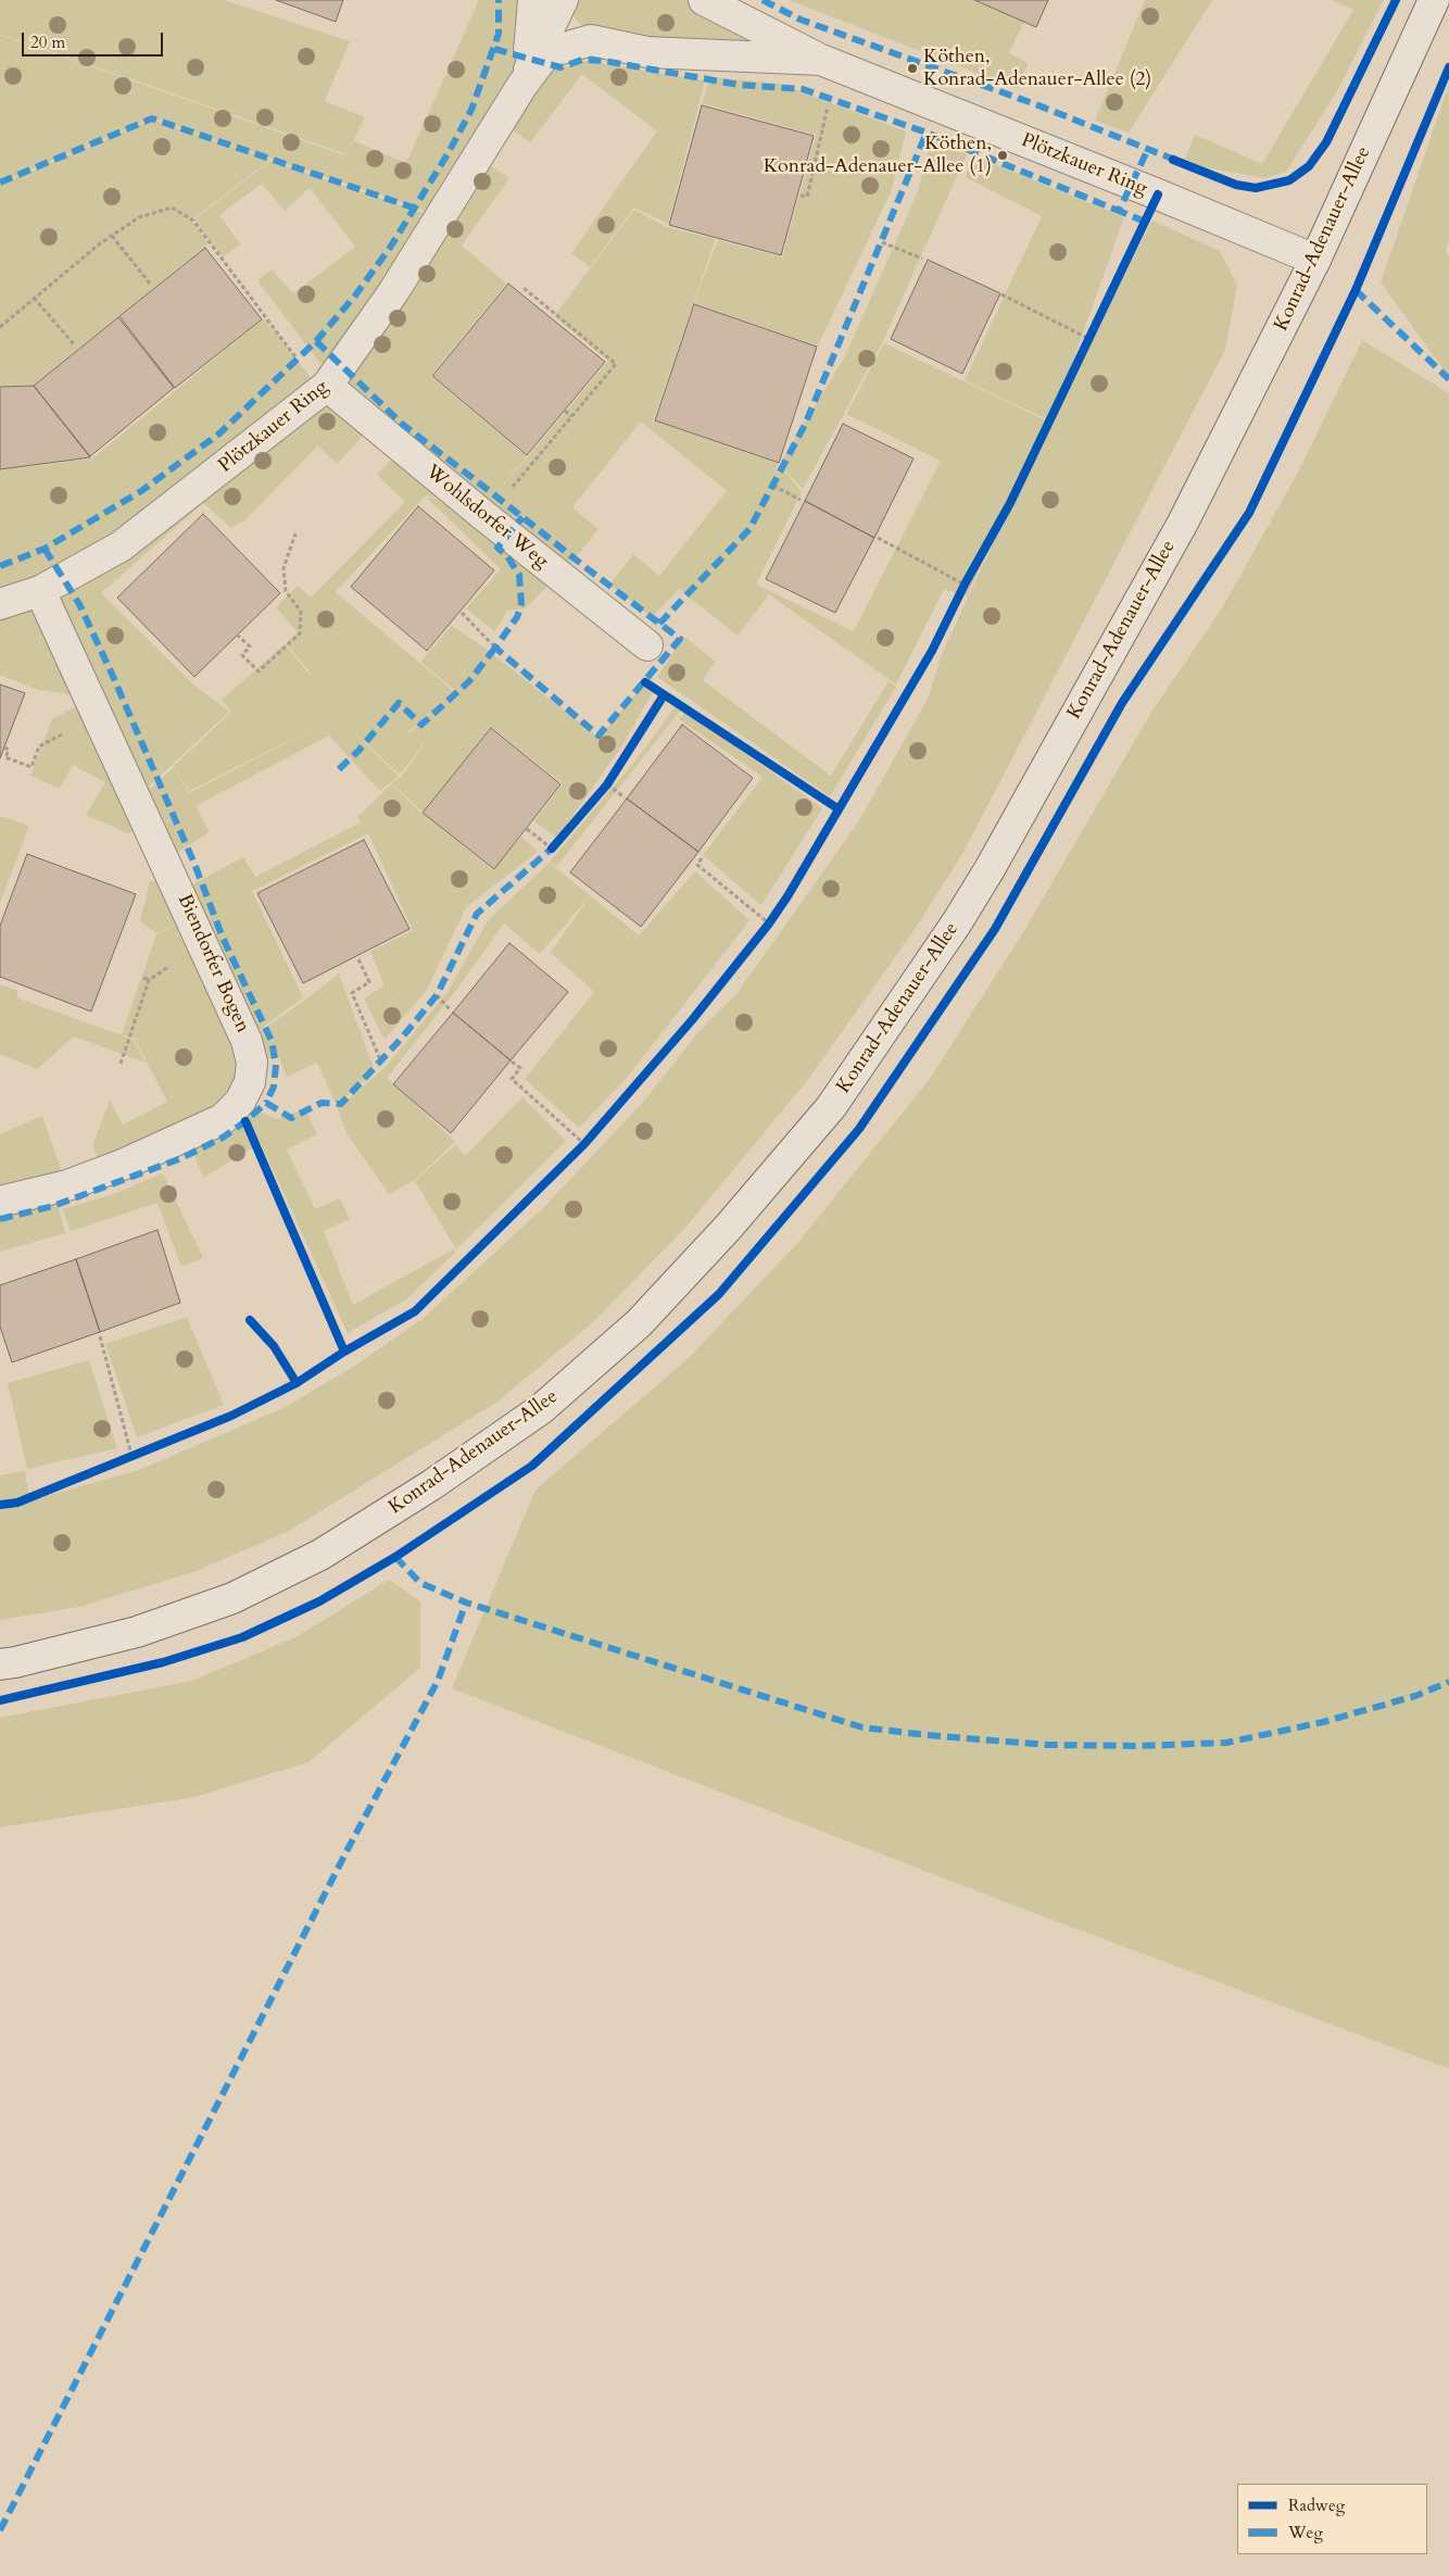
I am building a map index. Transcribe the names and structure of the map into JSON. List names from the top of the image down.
{
  "streets": {
    "street": [
      "Plötzkauer Ring",
      "Konrad-Adenauer-Allee",
      "Wohlsdorfer Weg",
      "Biendorfer Bogen"
    ]
  },
  "crossings": [
    ["Plötzkauer Ring", "Konrad-Adenauer-Allee"],
    ["Plötzkauer Ring", "Wohlsdorfer Weg"],
    ["Plötzkauer Ring", "Biendorfer Bogen"]
  ],
  "places": ["Köthen, Konrad-Adenauer-Allee (2)", "Köthen, Konrad-Adenauer-Allee (1)"],
  "legend": ["Radweg", "Weg"],
  "scale_bar": "20 m"
}
